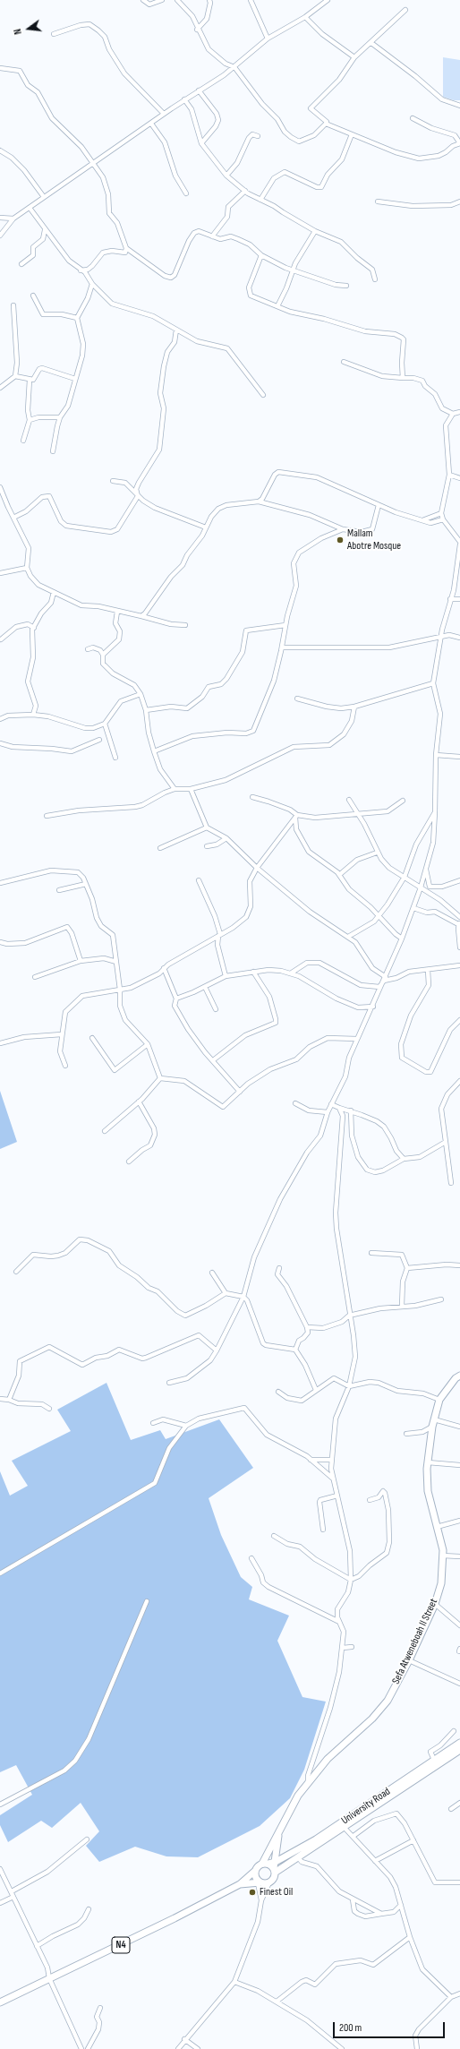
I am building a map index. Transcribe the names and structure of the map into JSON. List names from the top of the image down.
{
  "streets": {
    "main road": ["Sefa Atweneboah II Street", "University Road", "N4"]
  },
  "crossings": [
    ["Sefa Atweneboah II Street", "University Road"],
    ["Sefa Atweneboah II Street", "N4"],
    ["University Road", "N4"]
  ],
  "places": ["Mallam Abotre Mosque", "Finest Oil"],
  "scale_bar": "200 m",
  "north": "left"
}
